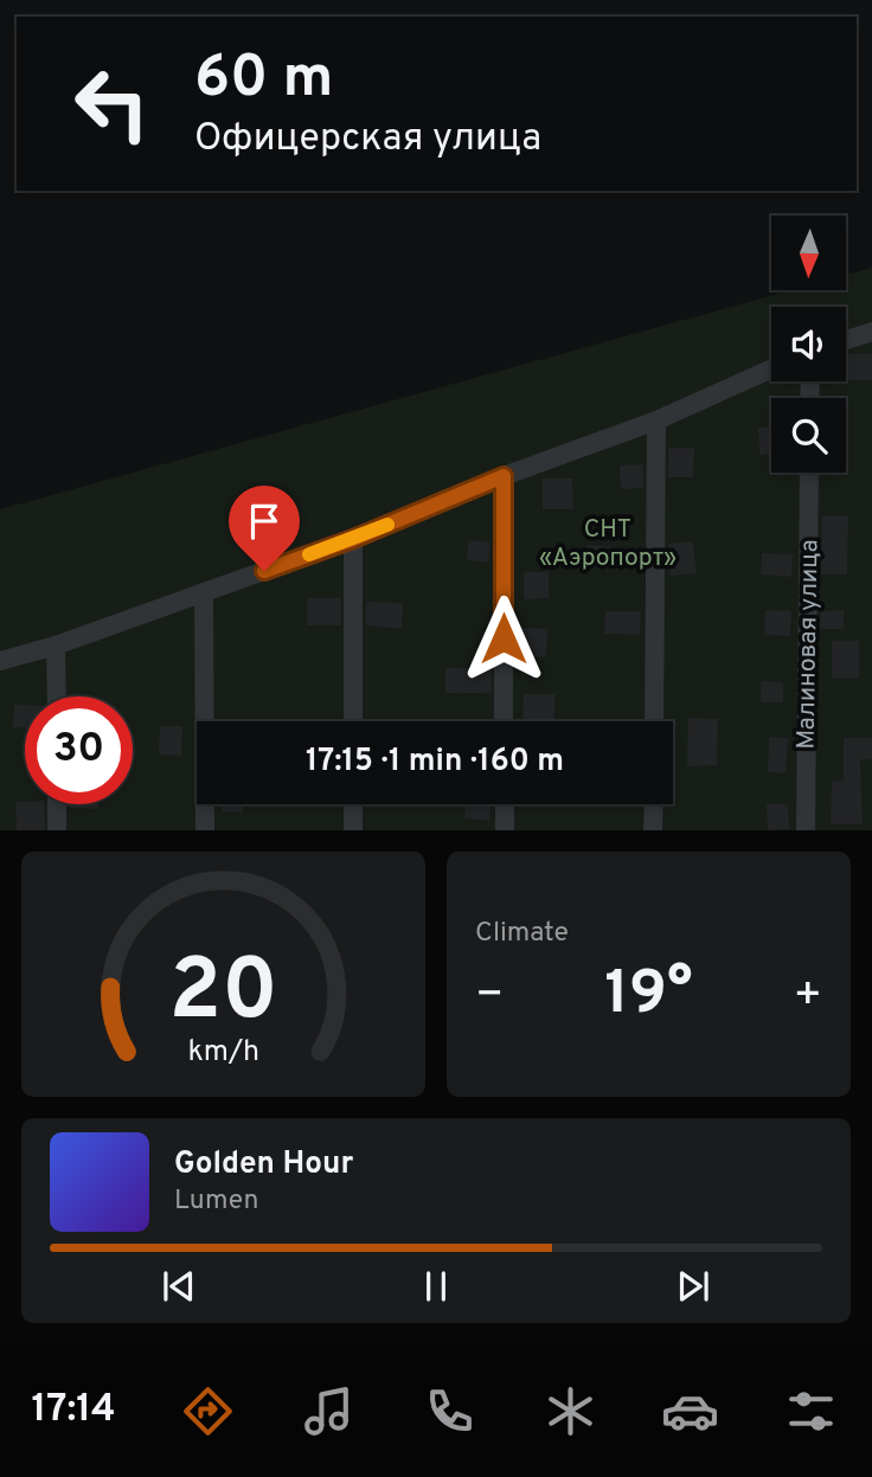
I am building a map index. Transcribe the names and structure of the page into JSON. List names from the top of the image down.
{
  "streets": {
    "street": ["Малиновая улица"]
  },
  "parks": ["СНТ «Аэропорт»"],
  "north": "bottom",
  "page": {
    "turn": ["60 m", "Офицерская улица"],
    "limit": "30",
    "trip": "17:15 · 1 min · 160 m",
    "tile": "Climate",
    "heat": ["−", "19°", "+"],
    "song": ["Golden Hour", "Lumen"],
    "tabs": "17:14",
    "gauge": ["20", "km/h"]
  }
}
